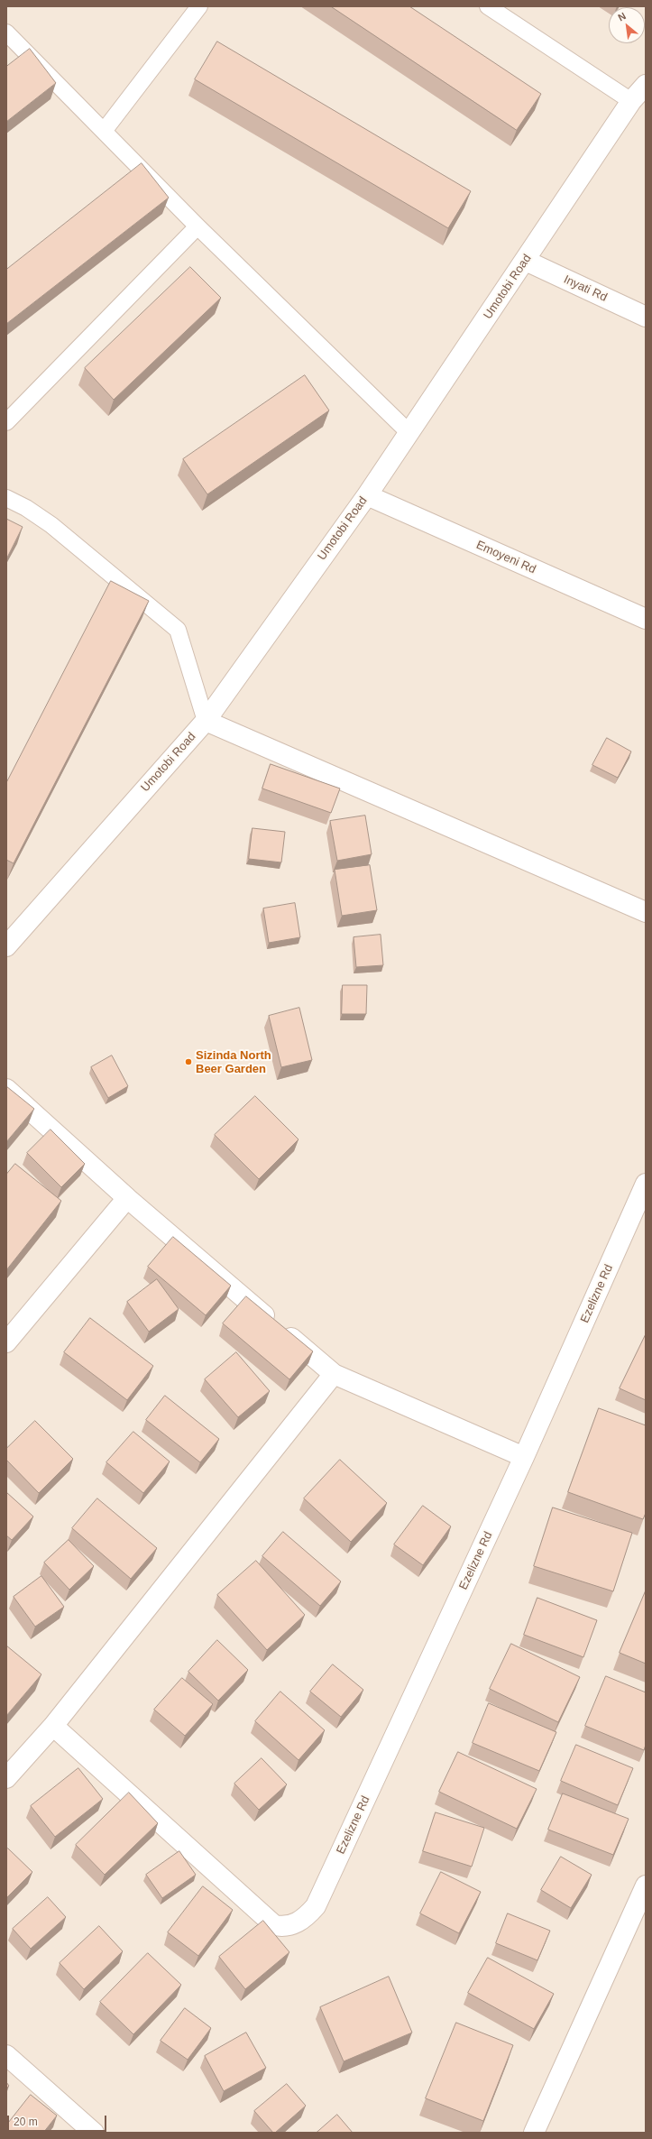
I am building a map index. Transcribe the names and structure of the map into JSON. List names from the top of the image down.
{
  "streets": {
    "street": [
      "Umotobi Road",
      "Inyati Rd",
      "Emoyeni Rd",
      "Ezelizne Rd"
    ]
  },
  "crossings": [
    ["Umotobi Road", "Inyati Rd"],
    ["Umotobi Road", "Emoyeni Rd"]
  ],
  "places": ["Sizinda North Beer Garden"],
  "scale_bar": "20 m",
  "north": "top left"
}
